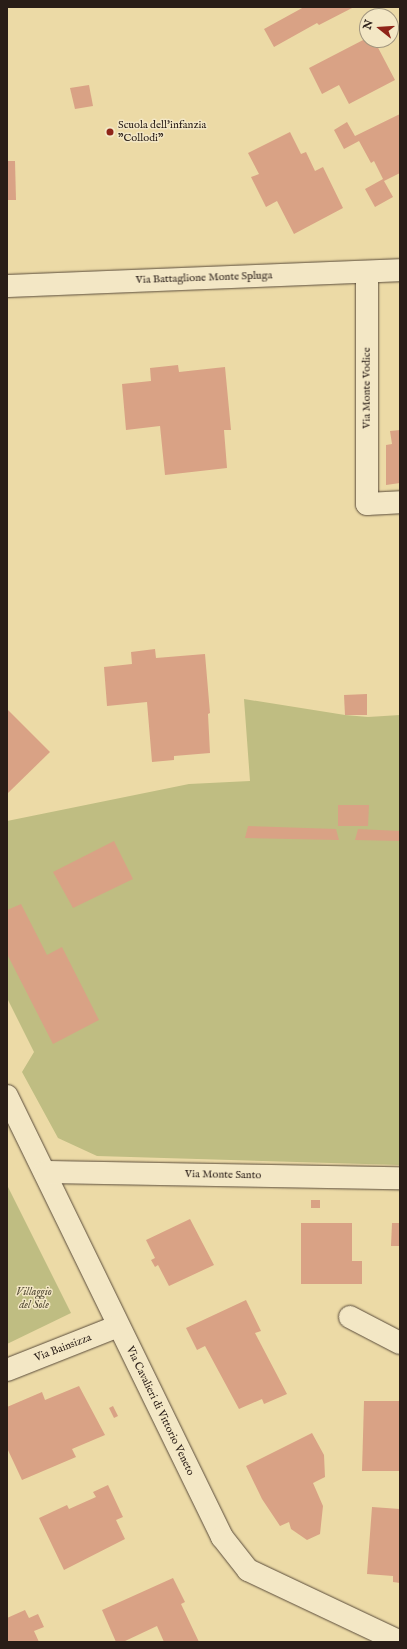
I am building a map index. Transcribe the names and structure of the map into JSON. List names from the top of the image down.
{
  "streets": {
    "street": [
      "Via Battaglione Monte Spluga",
      "Via Monte Vodice",
      "Via Monte Santo",
      "Via Bainsizza",
      "Via Cavalieri di Vittorio Veneto"
    ]
  },
  "crossings": [
    ["Via Battaglione Monte Spluga", "Via Monte Vodice"],
    ["Via Monte Santo", "Via Cavalieri di Vittorio Veneto"],
    ["Via Bainsizza", "Via Cavalieri di Vittorio Veneto"]
  ],
  "parks": ["Villaggio del Sole"],
  "places": ["Scuola dell'infanzia \"Collodi\""],
  "north": "left"
}
